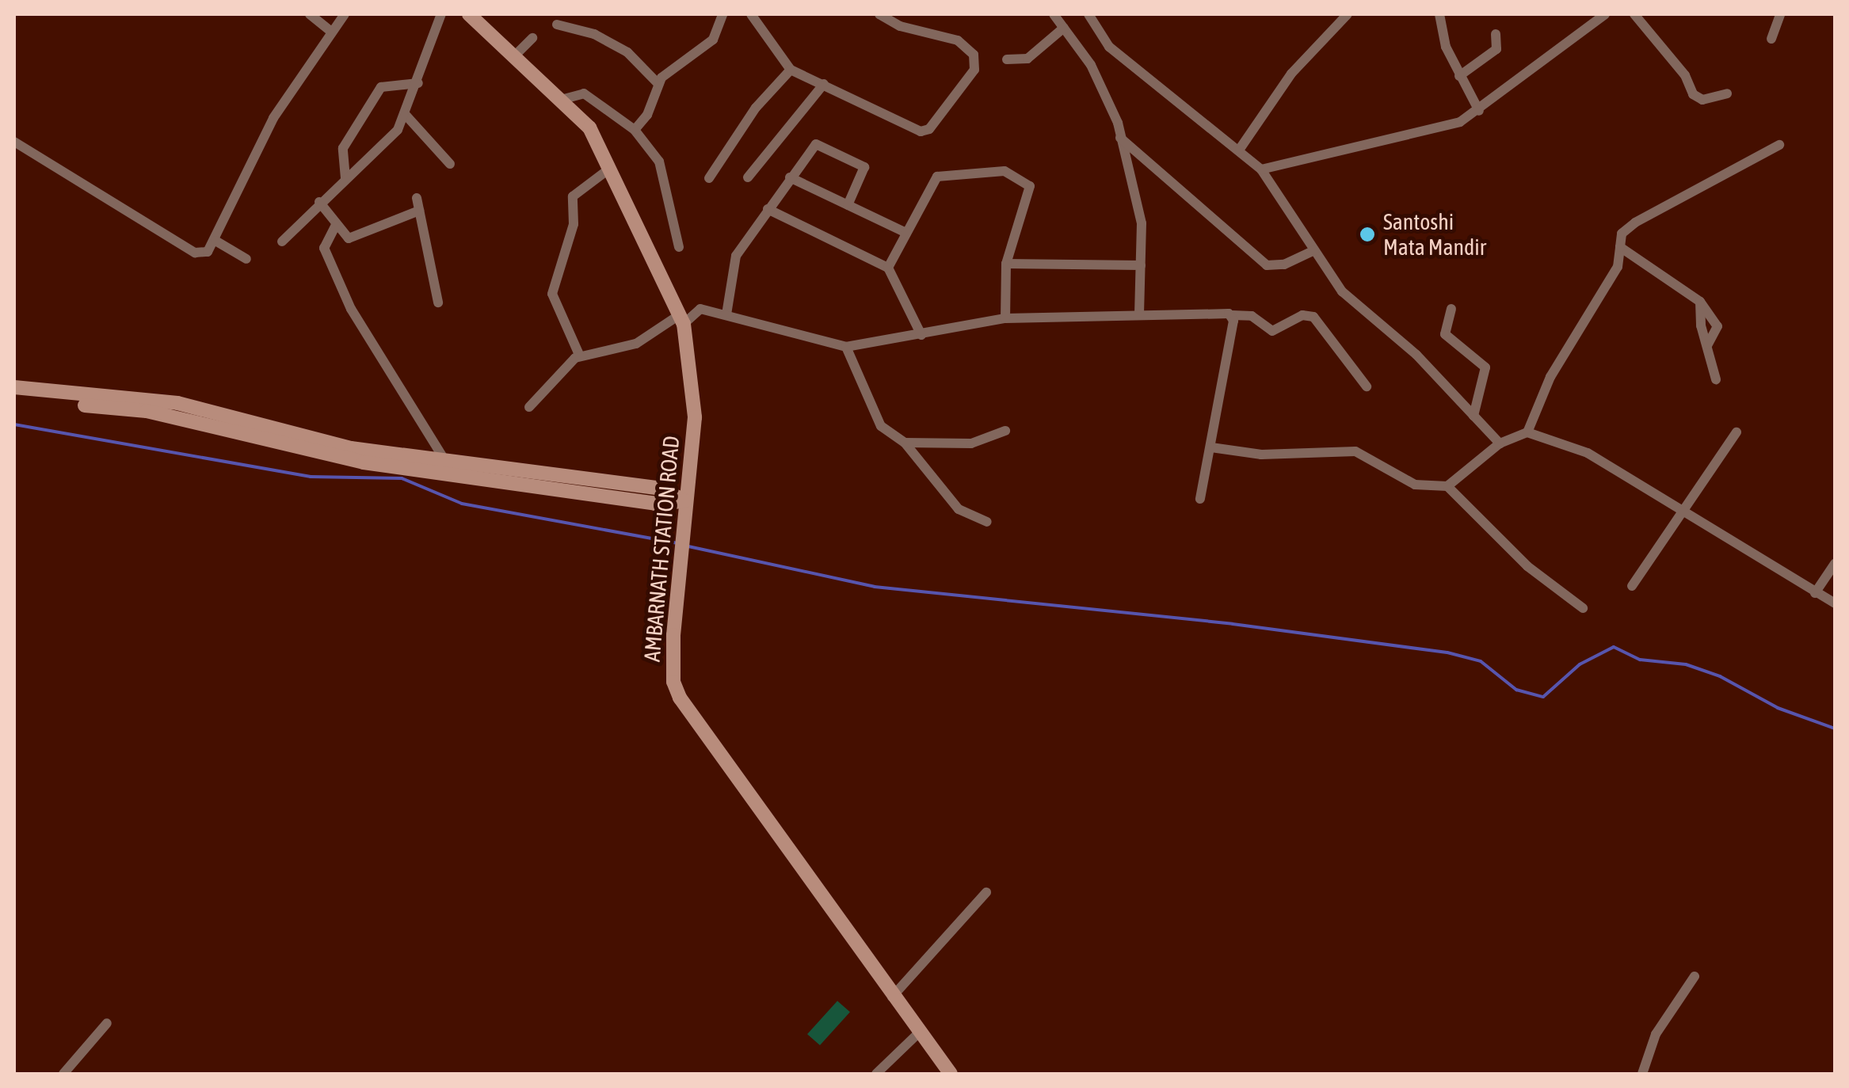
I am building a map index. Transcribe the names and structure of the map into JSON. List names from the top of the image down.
{
  "streets": {
    "main road": ["AMBARNATH STATION ROAD"]
  },
  "places": ["Santoshi Mata Mandir"]
}
